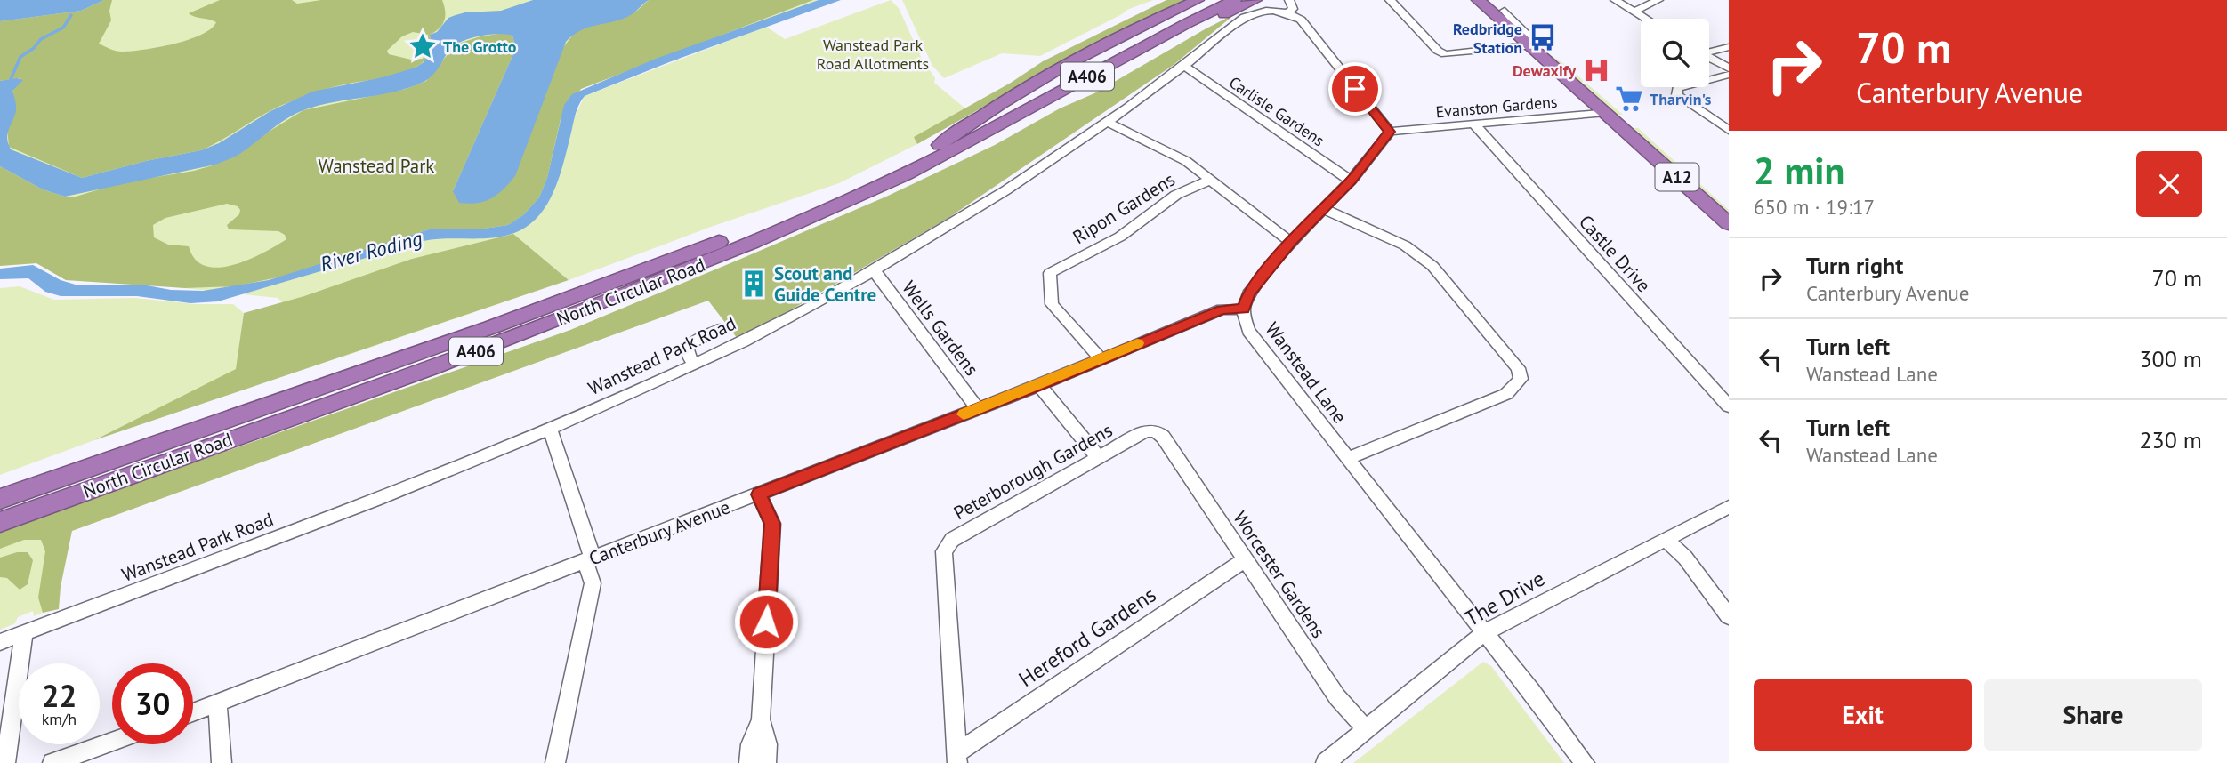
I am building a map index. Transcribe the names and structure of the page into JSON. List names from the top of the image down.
{
  "streets": {
    "highway": ["A406", "A12", "North Circular Road"],
    "street": [
      "Evanston Gardens",
      "Carlisle Gardens",
      "Ripon Gardens",
      "Castle Drive",
      "Wells Gardens",
      "Wanstead Park Road",
      "Wanstead Lane",
      "Peterborough Gardens",
      "Canterbury Avenue",
      "Worcester Gardens",
      "The Drive",
      "Hereford Gardens"
    ]
  },
  "crossings": [
    ["A406", "North Circular Road"],
    ["Evanston Gardens", "A12"],
    ["Evanston Gardens", "Castle Drive"],
    ["Carlisle Gardens", "Wanstead Park Road"],
    ["Ripon Gardens", "Canterbury Avenue"],
    ["Wells Gardens", "Wanstead Park Road"],
    ["Wells Gardens", "Canterbury Avenue"],
    ["Wanstead Lane", "Canterbury Avenue"],
    ["Wanstead Lane", "The Drive"],
    ["Peterborough Gardens", "Worcester Gardens"],
    ["Peterborough Gardens", "Hereford Gardens"],
    ["Worcester Gardens", "The Drive"],
    ["Worcester Gardens", "Hereford Gardens"]
  ],
  "water": ["River Roding"],
  "parks": ["Wanstead Park Road Allotments", "Wanstead Park"],
  "places": {
    "bus stop": ["Redbridge Station"],
    "place": ["The Grotto"],
    "hospital": ["Dewaxify"],
    "supermarket": ["Tharvin's"],
    "building": ["Scout and Guide Centre"]
  },
  "page": {
    "turn": ["70 m", "Canterbury Avenue"],
    "heading": ["2 min", "650 m · 19:17"],
    "list": [
      {
        "name": "Turn right",
        "note": "Canterbury Avenue",
        "value": "70 m"
      },
      {
        "name": "Turn left",
        "note": "Wanstead Lane",
        "value": "300 m"
      },
      {
        "name": "Turn left",
        "note": "Wanstead Lane",
        "value": "230 m"
      }
    ],
    "speed": "22 km/h",
    "limit": "30",
    "buttons": ["Exit", "Share"]
  }
}
